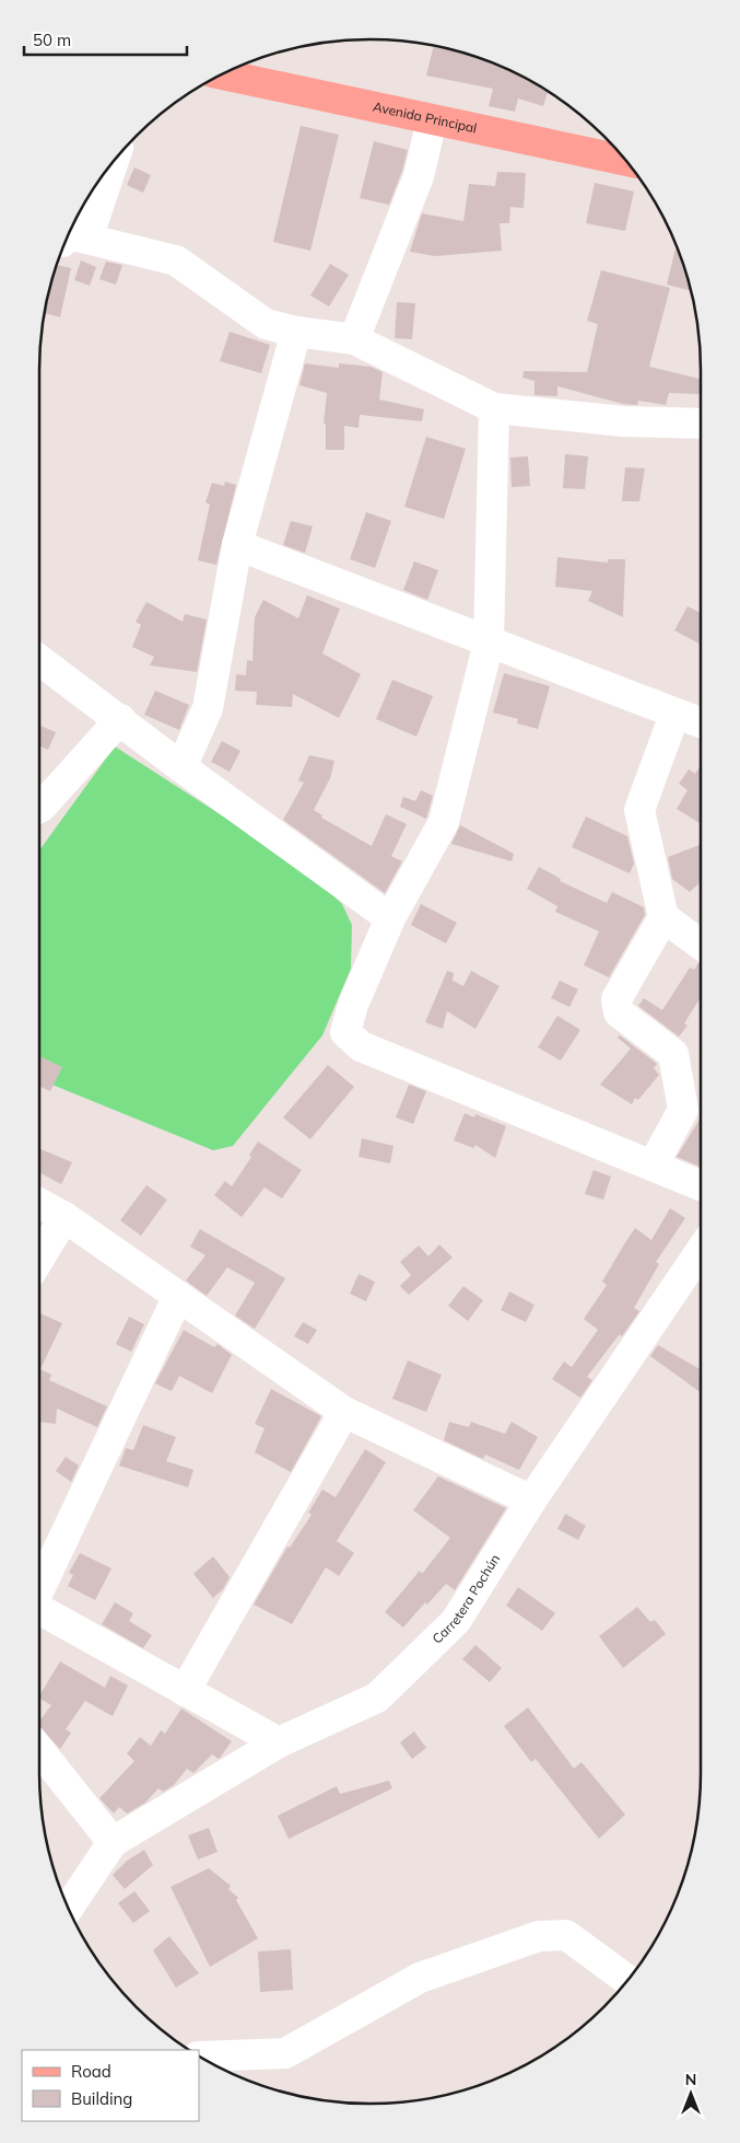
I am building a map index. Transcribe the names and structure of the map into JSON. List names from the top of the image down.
{
  "streets": {
    "main road": ["Avenida Principal"],
    "street": ["Carretera Pochún"]
  },
  "legend": ["Road", "Building"],
  "scale_bar": "50 m",
  "north": "top"
}
